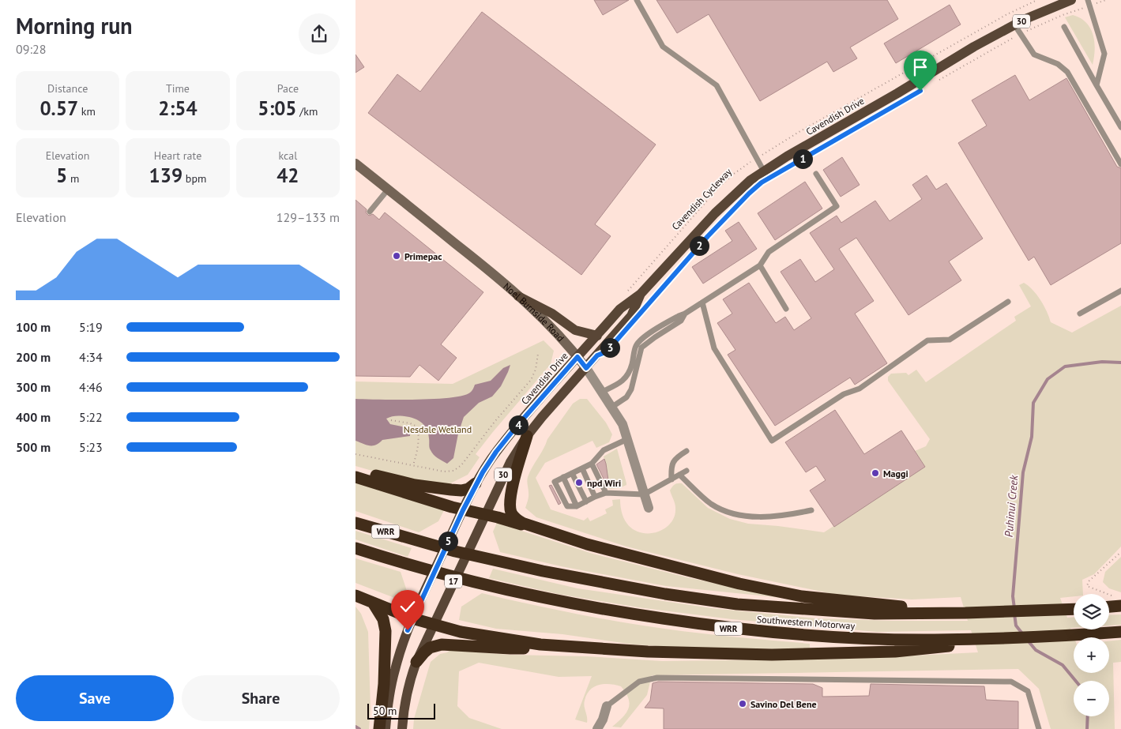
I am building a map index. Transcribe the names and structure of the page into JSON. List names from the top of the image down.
{
  "streets": {
    "highway": ["WRR", "Southwestern Motorway"],
    "main road": [
      "30",
      "Cavendish Drive",
      "Noel Burnside Road",
      "17"
    ],
    "path": ["Cavendish Cycleway"]
  },
  "crossings": [
    ["Cavendish Drive", "Noel Burnside Road"]
  ],
  "water": ["Puhinui Creek"],
  "parks": ["Nesdale Wetland"],
  "places": [
    "Primepac",
    "Maggi",
    "npd Wiri",
    "Savino Del Bene"
  ],
  "scale_bar": "50 m",
  "page": {
    "heading": ["Morning run", "09:28"],
    "stats": [
      ["Distance", "0.57 km"],
      ["Time", "2:54"],
      ["Pace", "5:05 /km"],
      ["Elevation", "5 m"],
      ["Heart rate", "139 bpm"],
      ["kcal", "42"]
    ],
    "pins": [
      "1",
      "2",
      "3",
      "4",
      "5"
    ],
    "chart": ["Elevation", "129–133 m"],
    "list": [
      {
        "name": "100 m",
        "note": "5:19"
      },
      {
        "name": "200 m",
        "note": "4:34"
      },
      {
        "name": "300 m",
        "note": "4:46"
      },
      {
        "name": "400 m",
        "note": "5:22"
      },
      {
        "name": "500 m",
        "note": "5:23"
      }
    ],
    "map_buttons": ["+", "−"],
    "buttons": ["Save", "Share"],
    "scale": "50 m"
  }
}
